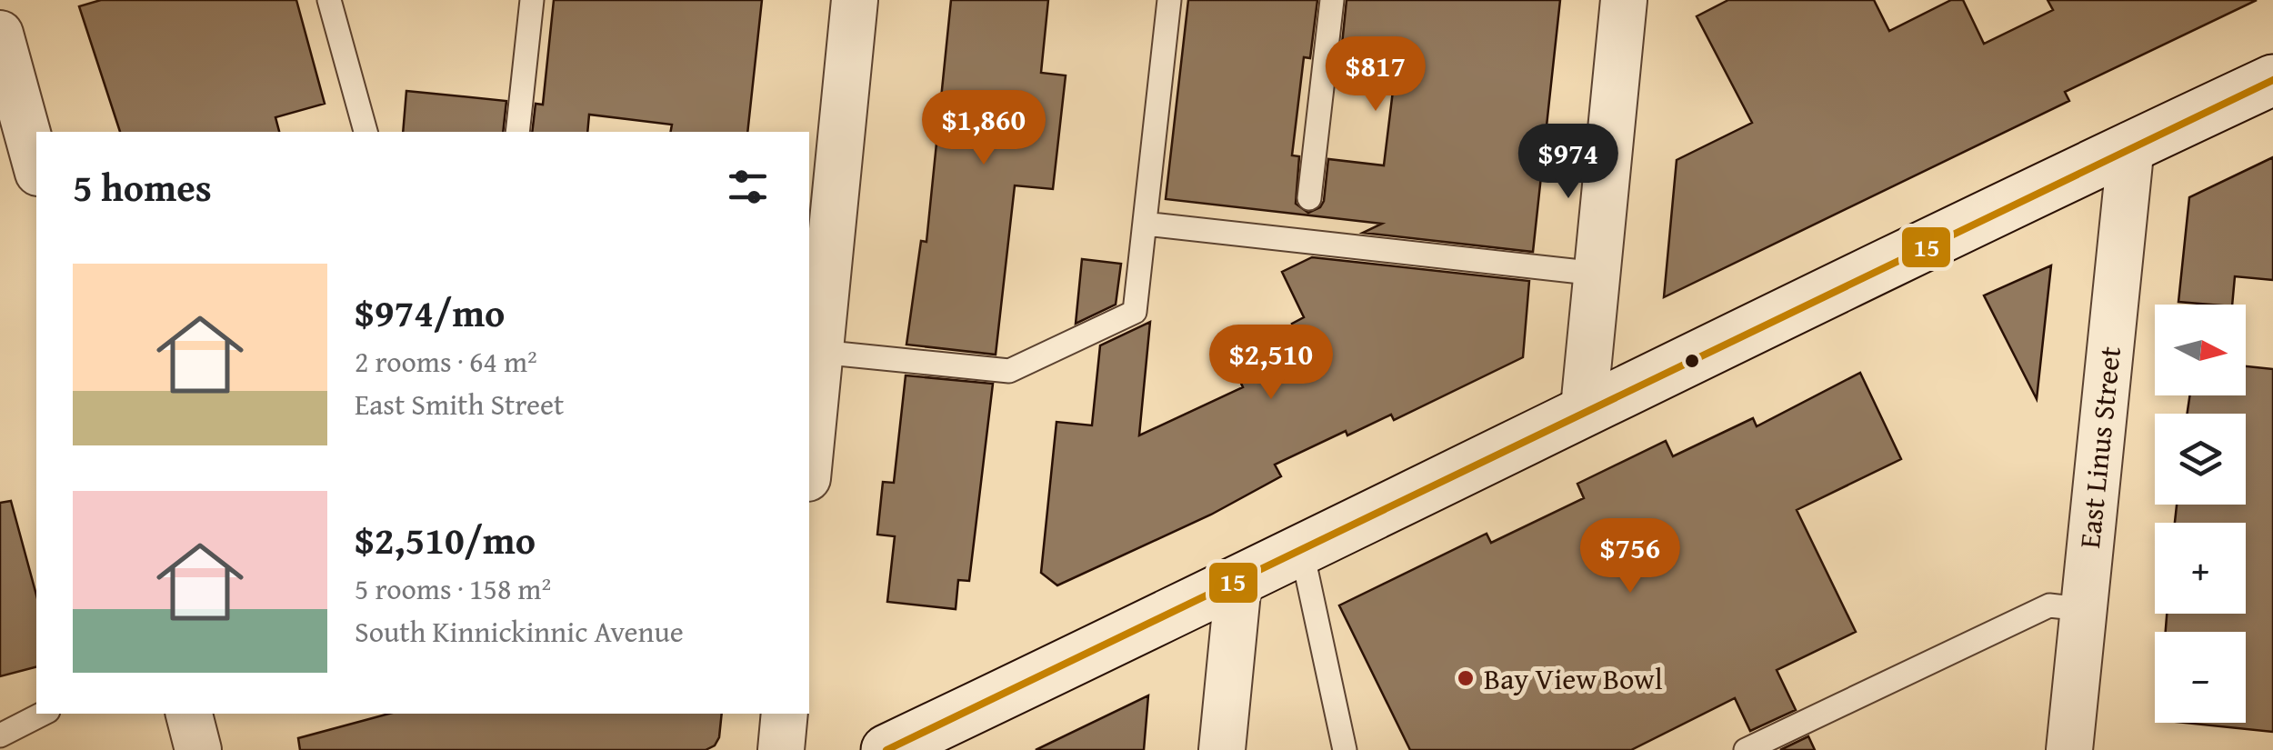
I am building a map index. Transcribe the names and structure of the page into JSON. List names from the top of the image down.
{
  "streets": {
    "street": ["East Linus Street"]
  },
  "places": ["Bay View Bowl"],
  "lines": ["transit line 15"],
  "north": "right",
  "page": {
    "price": [
      "$817",
      "$1,860",
      "$974",
      "$2,510",
      "$756"
    ],
    "heading": "5 homes",
    "list": [
      {
        "name": "$974/mo",
        "note": "2 rooms · 64 m² · East Smith Street"
      },
      {
        "name": "$2,510/mo",
        "note": "5 rooms · 158 m² · South Kinnickinnic Avenue"
      }
    ],
    "map_buttons": ["+", "−"]
  }
}
